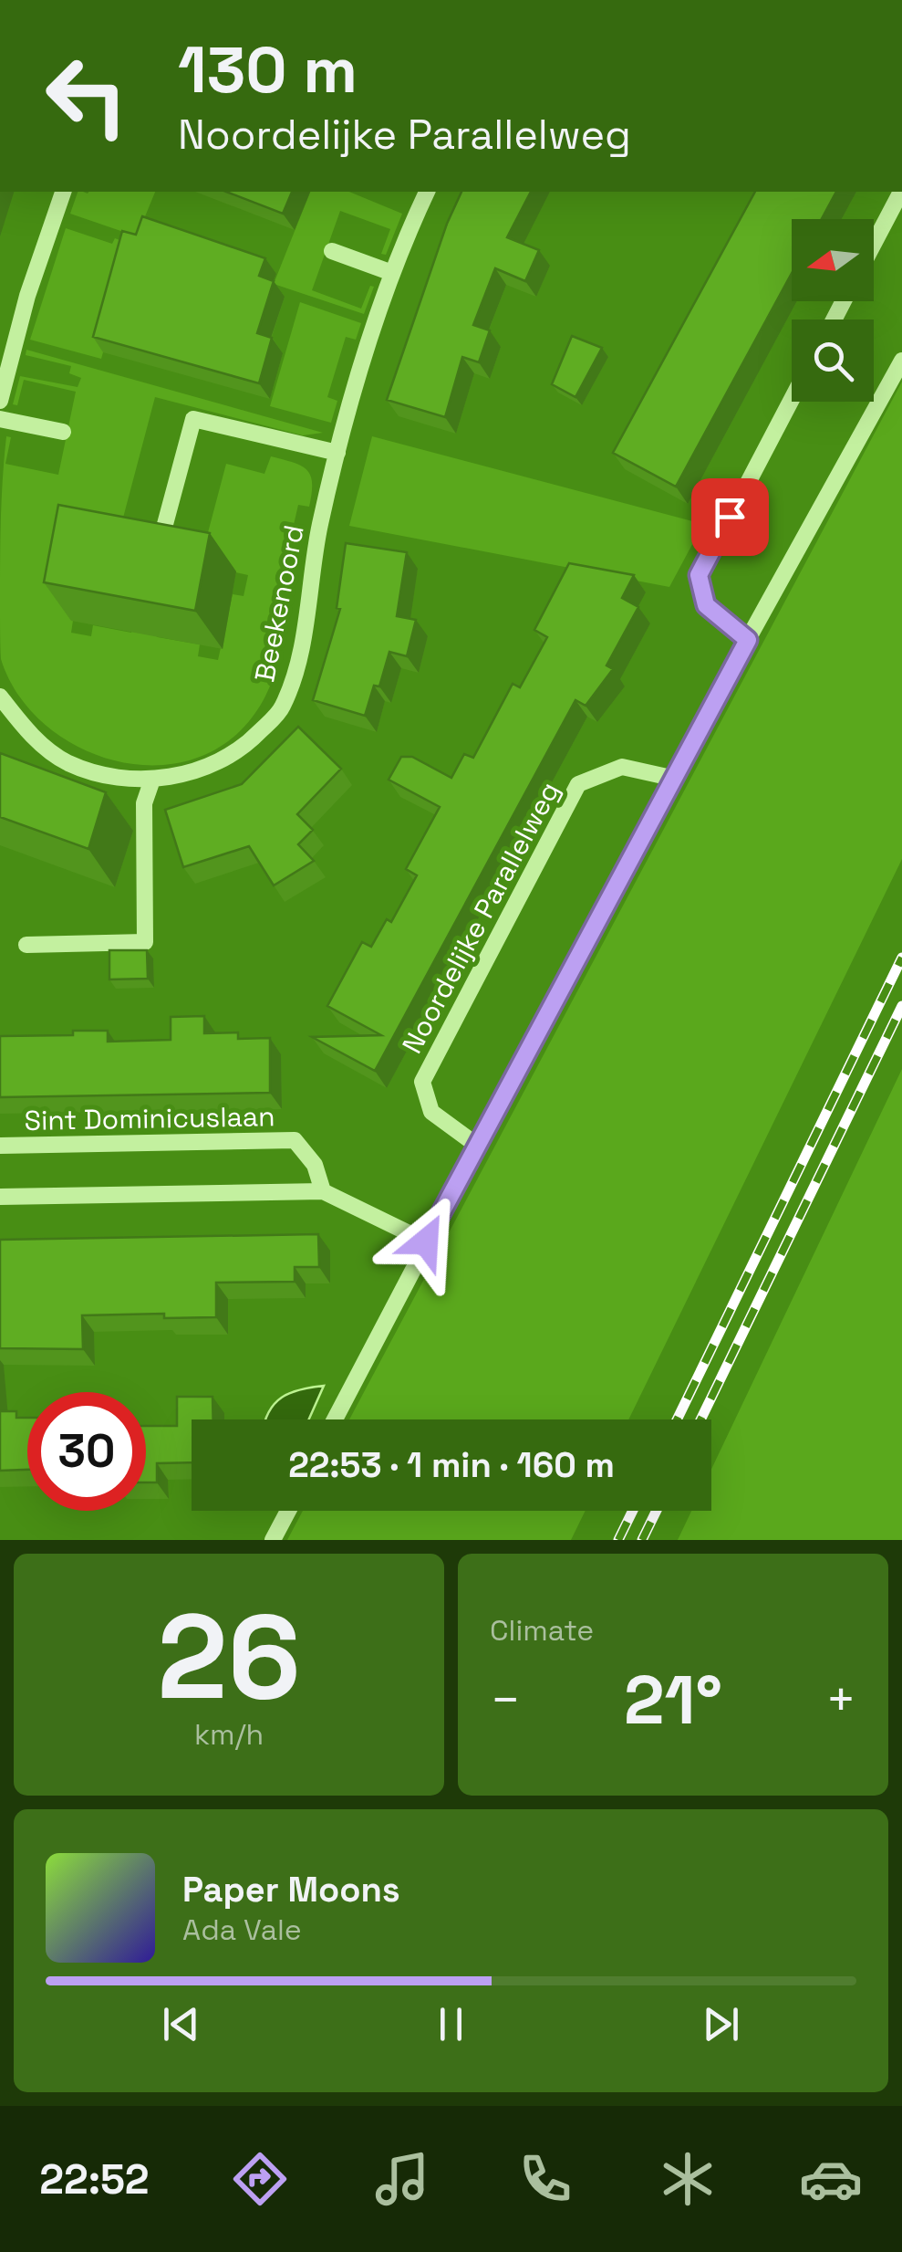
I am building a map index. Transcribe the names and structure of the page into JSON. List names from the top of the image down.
{
  "streets": {
    "street": ["Beekenoord", "Noordelijke Parallelweg", "Sint Dominicuslaan"]
  },
  "north": "left",
  "page": {
    "turn": ["130 m", "Noordelijke Parallelweg"],
    "limit": "30",
    "trip": "22:53 · 1 min · 160 m",
    "tile": [
      ["26", "km/h"],
      "Climate"
    ],
    "heat": ["−", "21°", "+"],
    "song": ["Paper Moons", "Ada Vale"],
    "tabs": "22:52"
  }
}
